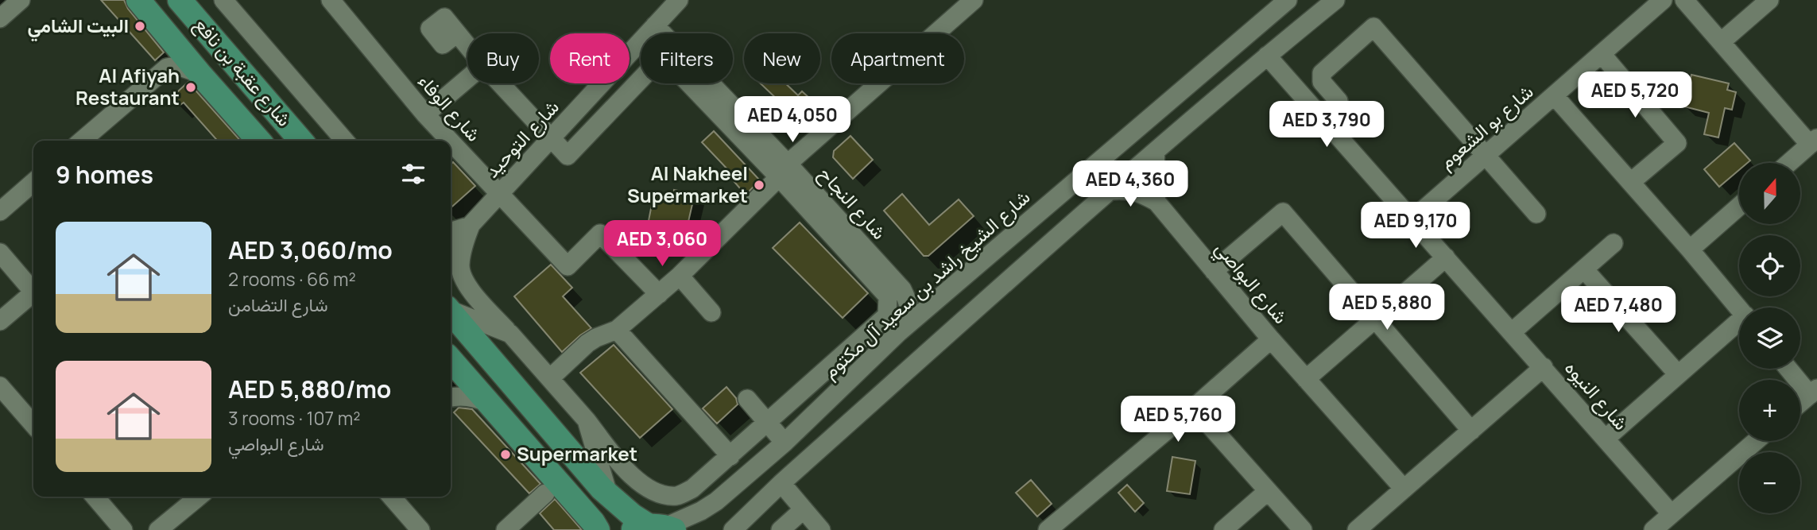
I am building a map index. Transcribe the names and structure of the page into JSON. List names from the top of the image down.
{
  "streets": {
    "main road": ["شارع عقبة بن نافع"],
    "street": [
      "شارع الوفاء",
      "شارع بو الشعوم",
      "شارع التوحيد",
      "شارع النجاح",
      "شارع البواصي",
      "شارع الشيخ راشد بن سعيد آل مكتوم",
      "شارع النيوه"
    ]
  },
  "crossings": [
    ["شارع الوفاء", "شارع التوحيد"],
    ["شارع بو الشعوم", "شارع النيوه"],
    ["شارع التوحيد", "شارع النجاح"]
  ],
  "places": [
    "البيت الشامي",
    "Al Afiyah Restaurant",
    "Al Nakheel Supermarket",
    "Supermarket"
  ],
  "north": "top",
  "page": {
    "chip": [
      "Buy",
      "Rent",
      "Filters",
      "New",
      "Apartment"
    ],
    "price": [
      "AED 5,720",
      "AED 4,050",
      "AED 3,790",
      "AED 4,360",
      "AED 9,170",
      "AED 3,060",
      "AED 5,880",
      "AED 7,480",
      "AED 5,760"
    ],
    "heading": "9 homes",
    "map_buttons": ["+", "−"],
    "list": [
      {
        "name": "AED 3,060/mo",
        "note": "2 rooms · 66 m² · شارع التضامن"
      },
      {
        "name": "AED 5,880/mo",
        "note": "3 rooms · 107 m² · شارع البواصي"
      }
    ]
  }
}
